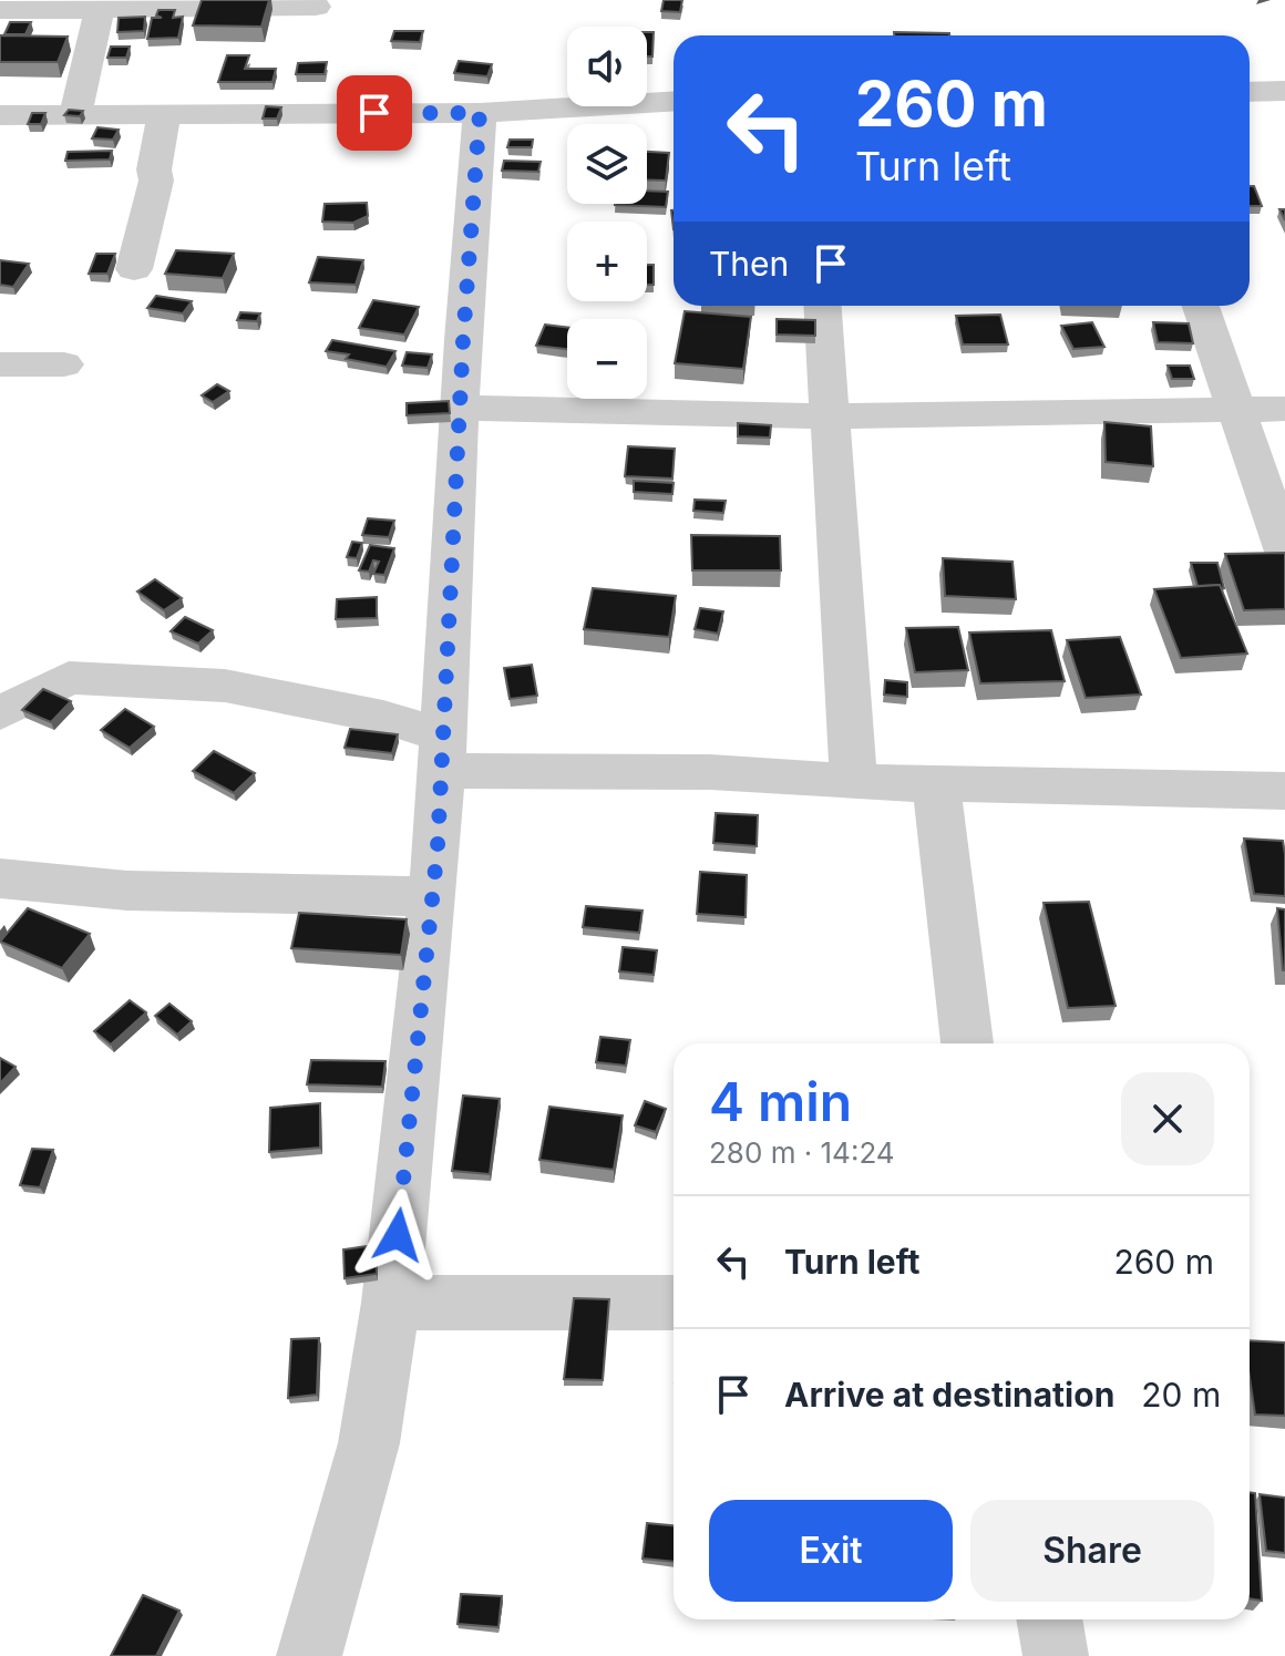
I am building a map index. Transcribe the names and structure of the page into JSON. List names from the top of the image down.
{
  "page": {
    "map_buttons": ["+", "−"],
    "turn": ["260 m", "Turn left"],
    "then": "Then",
    "heading": ["4 min", "280 m · 14:24"],
    "list": [
      {
        "name": "Turn left",
        "value": "260 m"
      },
      {
        "name": "Arrive at destination",
        "value": "20 m"
      }
    ],
    "buttons": ["Exit", "Share"]
  }
}
